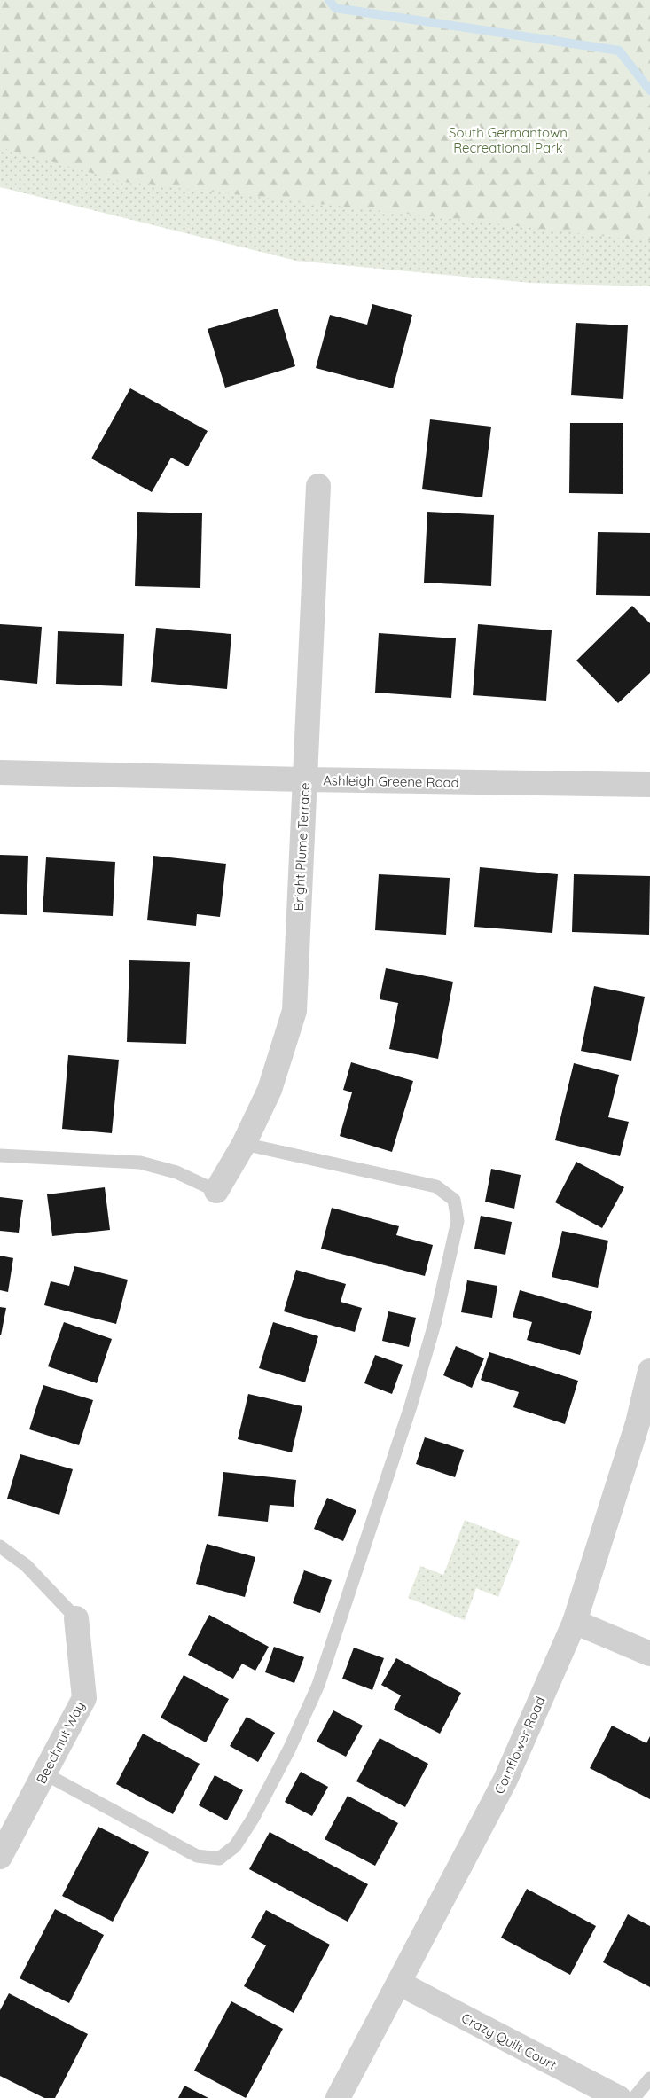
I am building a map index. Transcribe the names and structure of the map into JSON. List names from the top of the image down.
{
  "streets": {
    "street": [
      "Ashleigh Greene Road",
      "Bright Plume Terrace",
      "Beechnut Way",
      "Cornflower Road",
      "Crazy Quilt Court"
    ]
  },
  "crossings": [
    ["Ashleigh Greene Road", "Bright Plume Terrace"],
    ["Cornflower Road", "Crazy Quilt Court"]
  ],
  "parks": ["South Germantown Recreational Park"]
}
